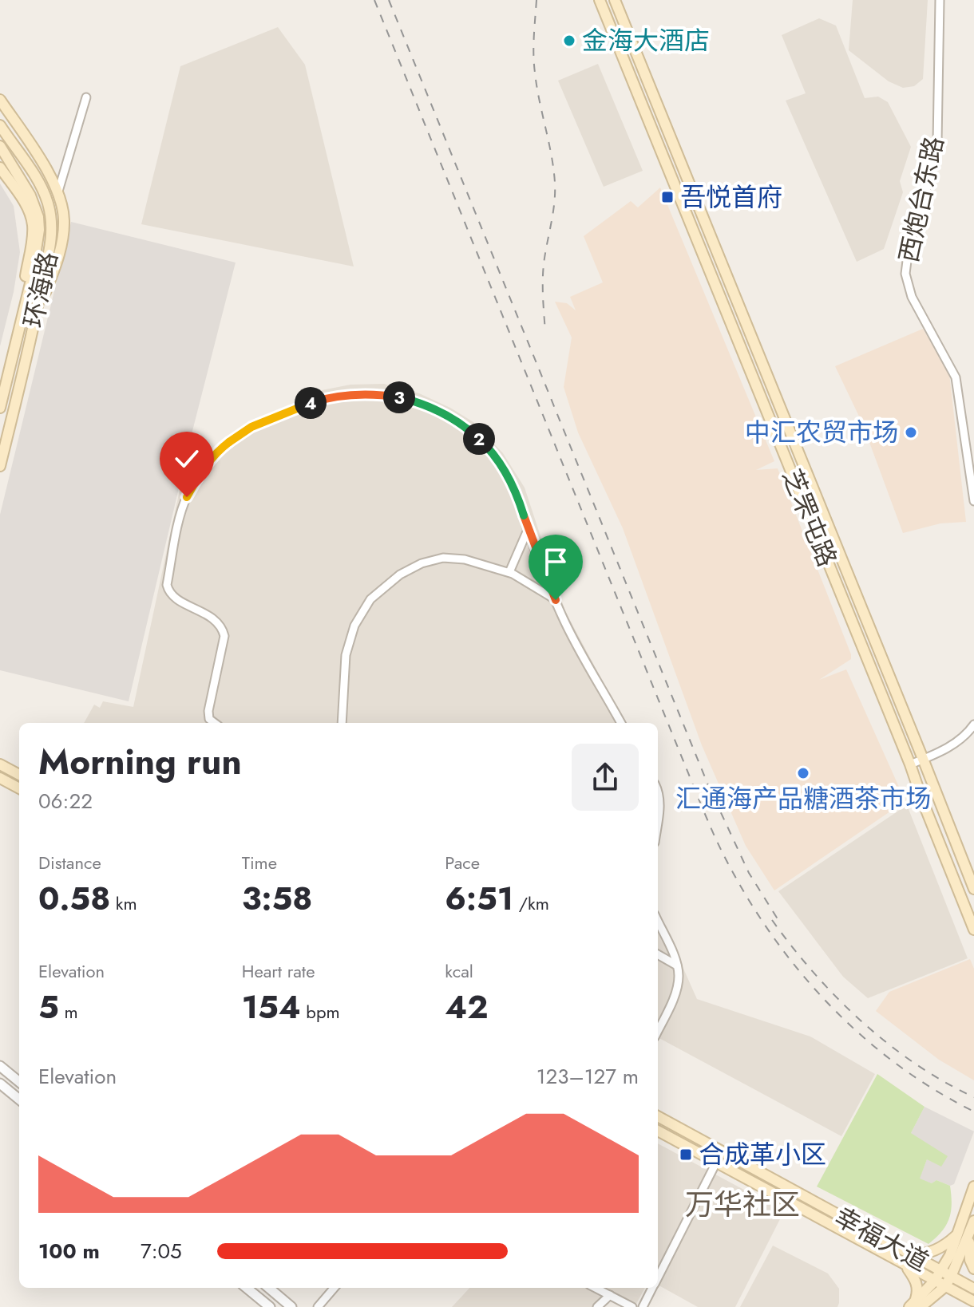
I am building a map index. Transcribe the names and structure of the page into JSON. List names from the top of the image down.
{
  "streets": {
    "main road": ["环海路", "芝罘屯路", "幸福大道"],
    "street": ["西炮台东路"]
  },
  "districts": ["万华社区"],
  "places": {
    "other": ["金海大酒店", "中汇农贸市场", "汇通海产品糖酒茶市场"],
    "transit": ["吾悦首府", "合成革小区"]
  },
  "page": {
    "pins": ["3", "4", "2"],
    "heading": ["Morning run", "06:22"],
    "stats": [
      ["Distance", "0.58 km"],
      ["Time", "3:58"],
      ["Pace", "6:51 /km"],
      ["Elevation", "5 m"],
      ["Heart rate", "154 bpm"],
      ["kcal", "42"]
    ],
    "chart": ["Elevation", "123–127 m"],
    "list": [
      {
        "name": "100 m",
        "note": "7:05"
      }
    ]
  }
}
